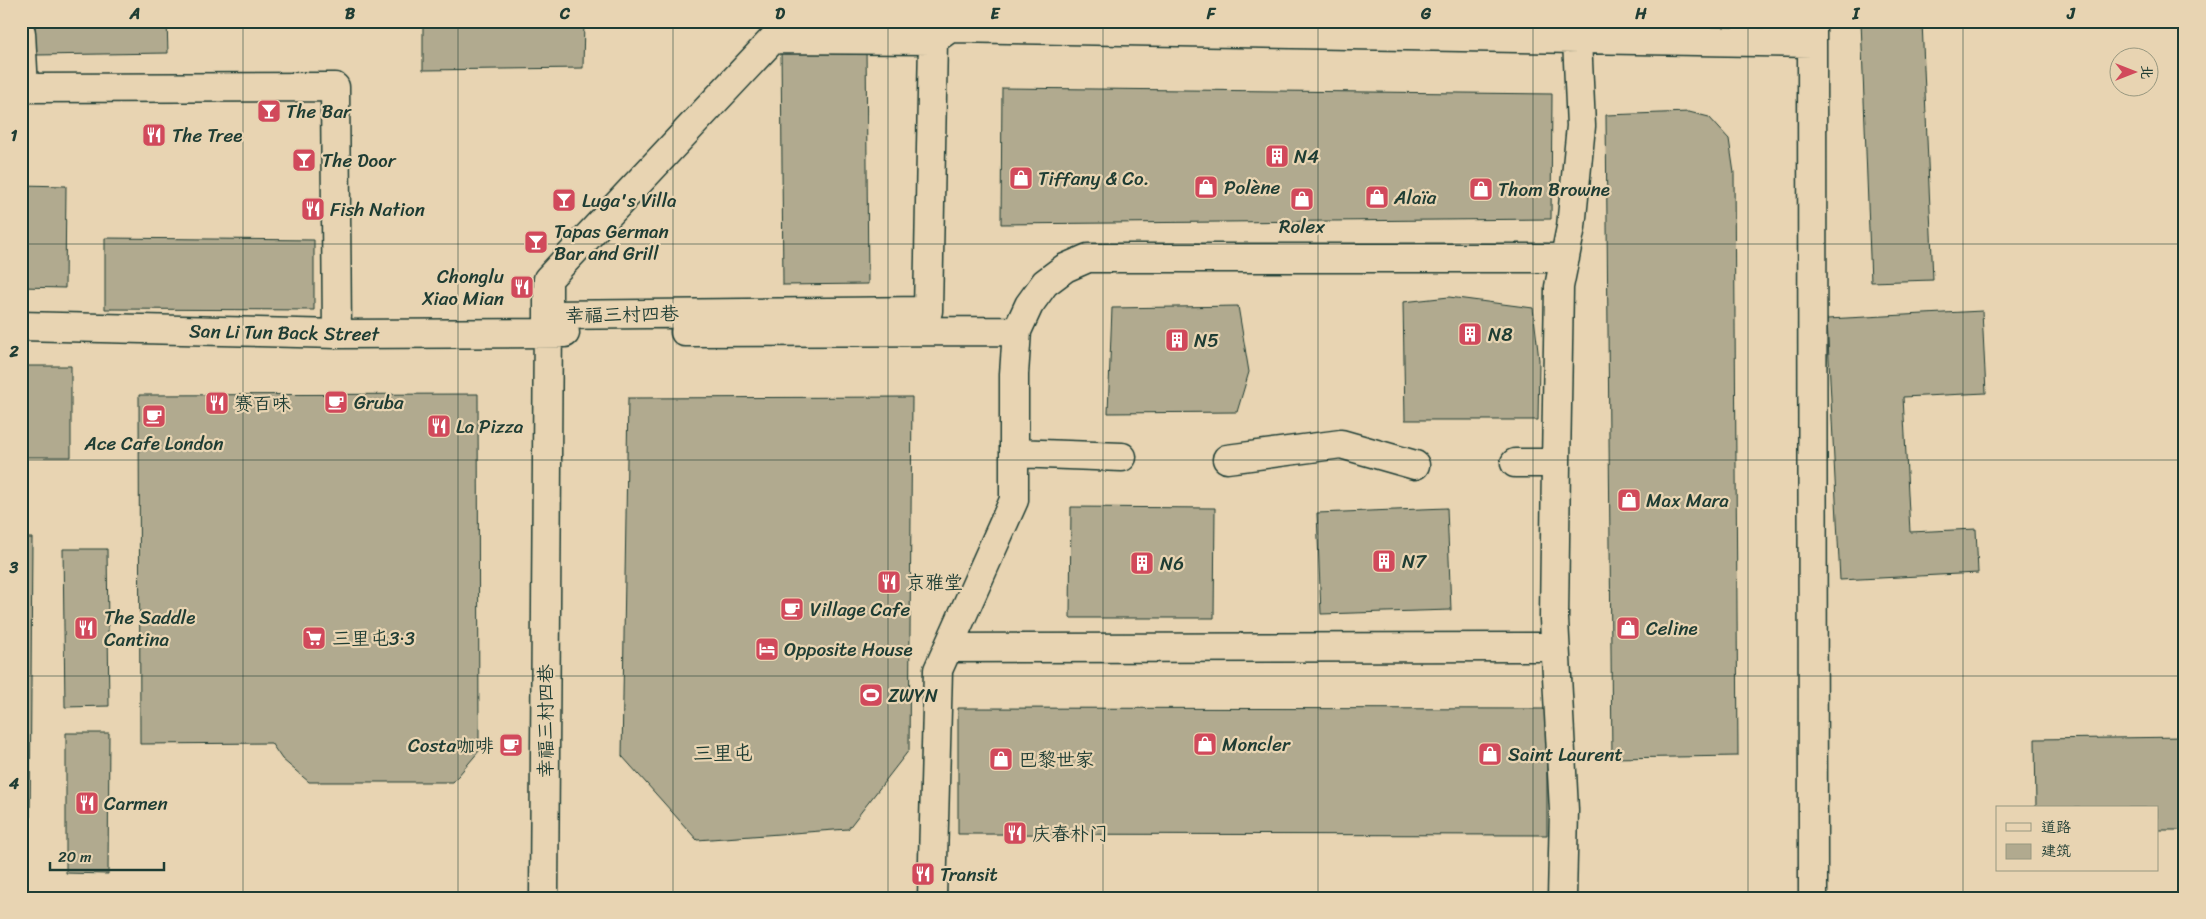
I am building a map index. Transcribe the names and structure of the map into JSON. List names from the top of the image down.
{
  "streets": {
    "street": ["幸福三村四巷", "San Li Tun Back Street"]
  },
  "crossings": [
    ["幸福三村四巷", "San Li Tun Back Street"]
  ],
  "districts": ["三里屯"],
  "places": {
    "bar": [
      "The Bar",
      "The Door",
      "Luga's Villa",
      "Tapas German Bar and Grill"
    ],
    "restaurant": [
      "The Tree",
      "Fish Nation",
      "Chonglu Xiao Mian",
      "赛百味",
      "La Pizza",
      "京雅堂",
      "The Saddle Cantina",
      "Carmen",
      "庆春朴门",
      "Transit"
    ],
    "building": [
      "N4",
      "N8",
      "N5",
      "N7",
      "N6"
    ],
    "shop": [
      "Tiffany & Co.",
      "Polène",
      "Thom Browne",
      "Alaïa",
      "Rolex",
      "Max Mara",
      "Celine",
      "Moncler",
      "Saint Laurent",
      "巴黎世家"
    ],
    "cafe": [
      "Gruba",
      "Ace Cafe London",
      "Village Cafe",
      "Costa咖啡"
    ],
    "supermarket": ["三里屯3·3"],
    "hotel": ["Opposite House"],
    "sports": ["ZWYN"]
  },
  "legend": ["道路", "建筑"],
  "scale_bar": "20 m",
  "north": "right",
  "grid": {
    "columns": [
      "A",
      "B",
      "C",
      "D",
      "E",
      "F",
      "G",
      "H",
      "I",
      "J"
    ],
    "rows": [
      "1",
      "2",
      "3",
      "4"
    ]
  }
}
